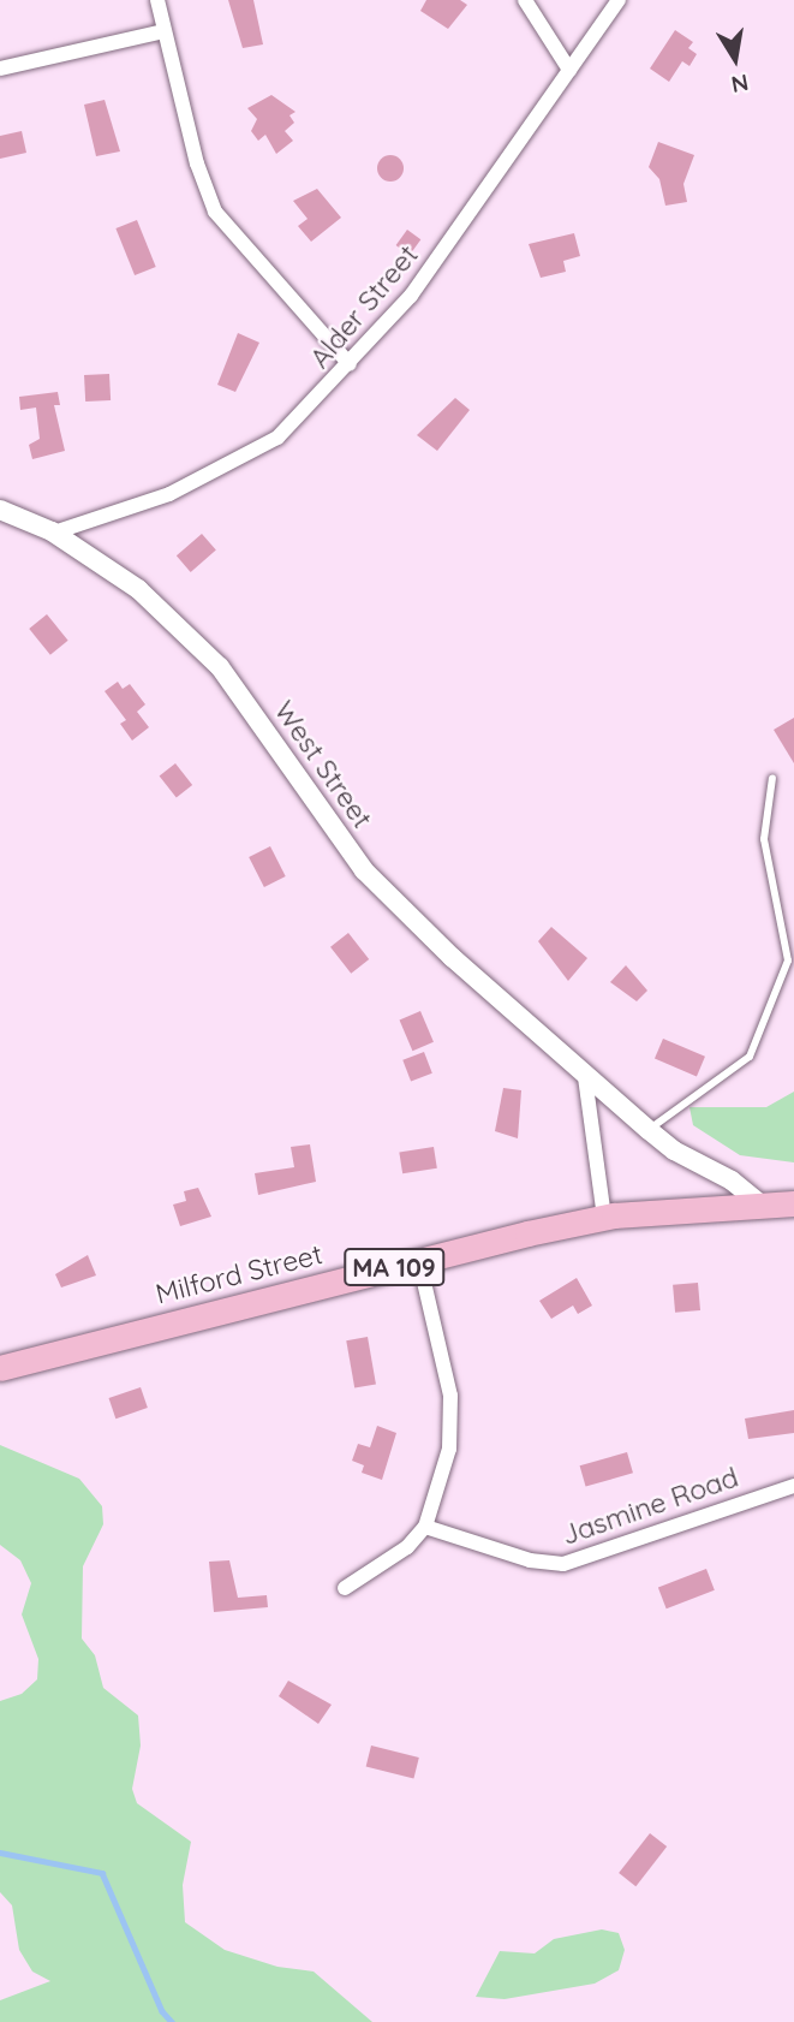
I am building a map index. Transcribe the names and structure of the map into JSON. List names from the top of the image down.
{
  "streets": {
    "main road": ["MA 109", "Milford Street"],
    "street": ["Alder Street", "West Street", "Jasmine Road"]
  },
  "crossings": [
    ["Alder Street", "West Street"],
    ["West Street", "Milford Street"]
  ],
  "north": "bottom"
}
